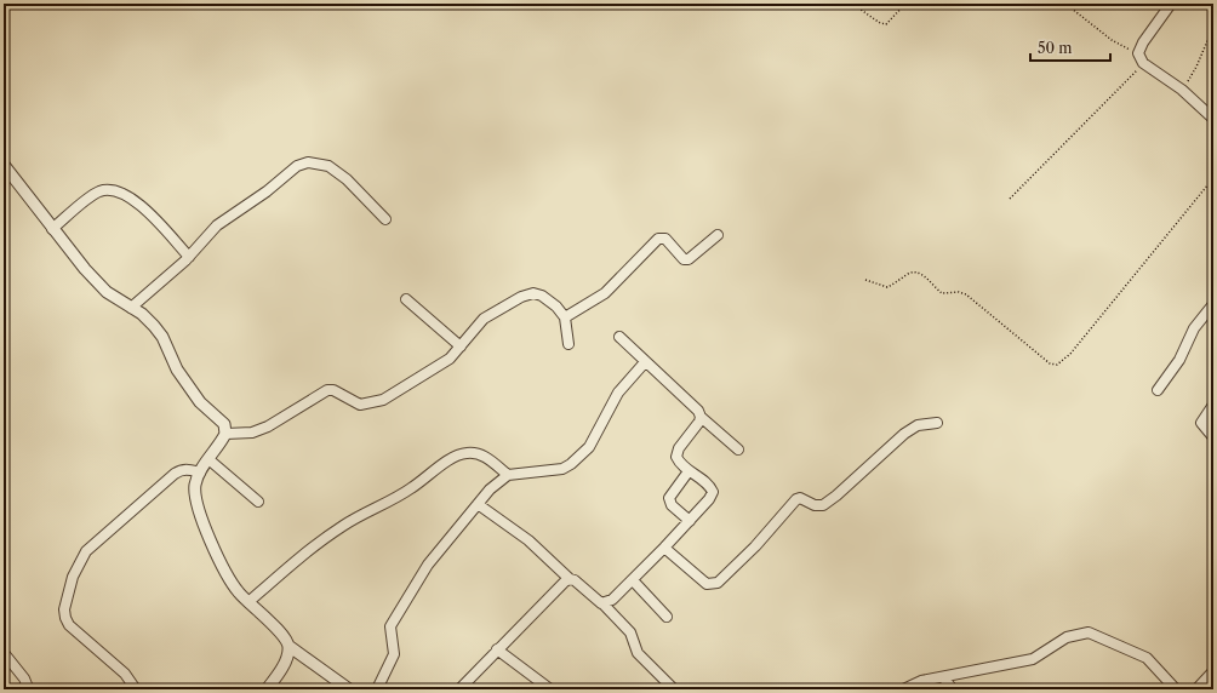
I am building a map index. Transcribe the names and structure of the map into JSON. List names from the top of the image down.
{
  "scale_bar": "50 m"
}
